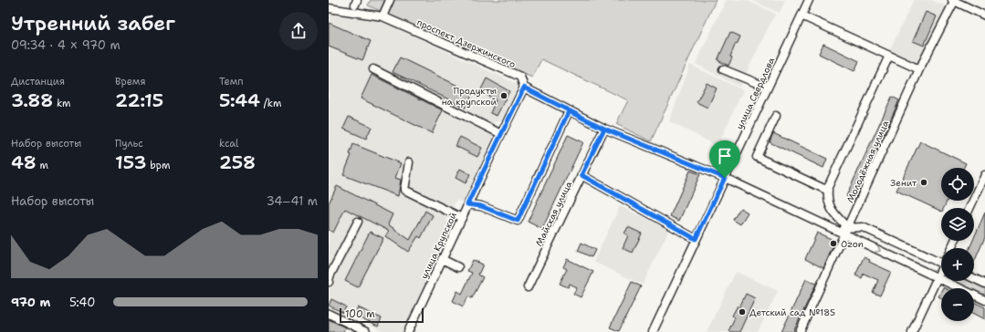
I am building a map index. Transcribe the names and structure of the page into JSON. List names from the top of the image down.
{
  "streets": {
    "street": [
      "проспект Дзержинского",
      "улица Свердлова",
      "Молодёжная улица",
      "Майская улица",
      "улица Крупской"
    ]
  },
  "crossings": [
    ["проспект Дзержинского", "улица Свердлова"],
    ["проспект Дзержинского", "Молодёжная улица"],
    ["проспект Дзержинского", "Майская улица"],
    ["проспект Дзержинского", "улица Крупской"]
  ],
  "places": [
    "Продукты на крупской",
    "Зенит",
    "Ozon",
    "Детский сад №185"
  ],
  "scale_bar": "100 m",
  "page": {
    "heading": ["Утренний забег", "09:34 · 4 × 970 m"],
    "stats": [
      ["Дистанция", "3.88 km"],
      ["Время", "22:15"],
      ["Темп", "5:44 /km"],
      ["Набор высоты", "48 m"],
      ["Пульс", "153 bpm"],
      ["kcal", "258"]
    ],
    "map_buttons": ["+", "−"],
    "chart": ["Набор высоты", "34–41 m"],
    "list": [
      {
        "name": "970 m",
        "note": "5:40"
      }
    ],
    "scale": "100 m"
  }
}
